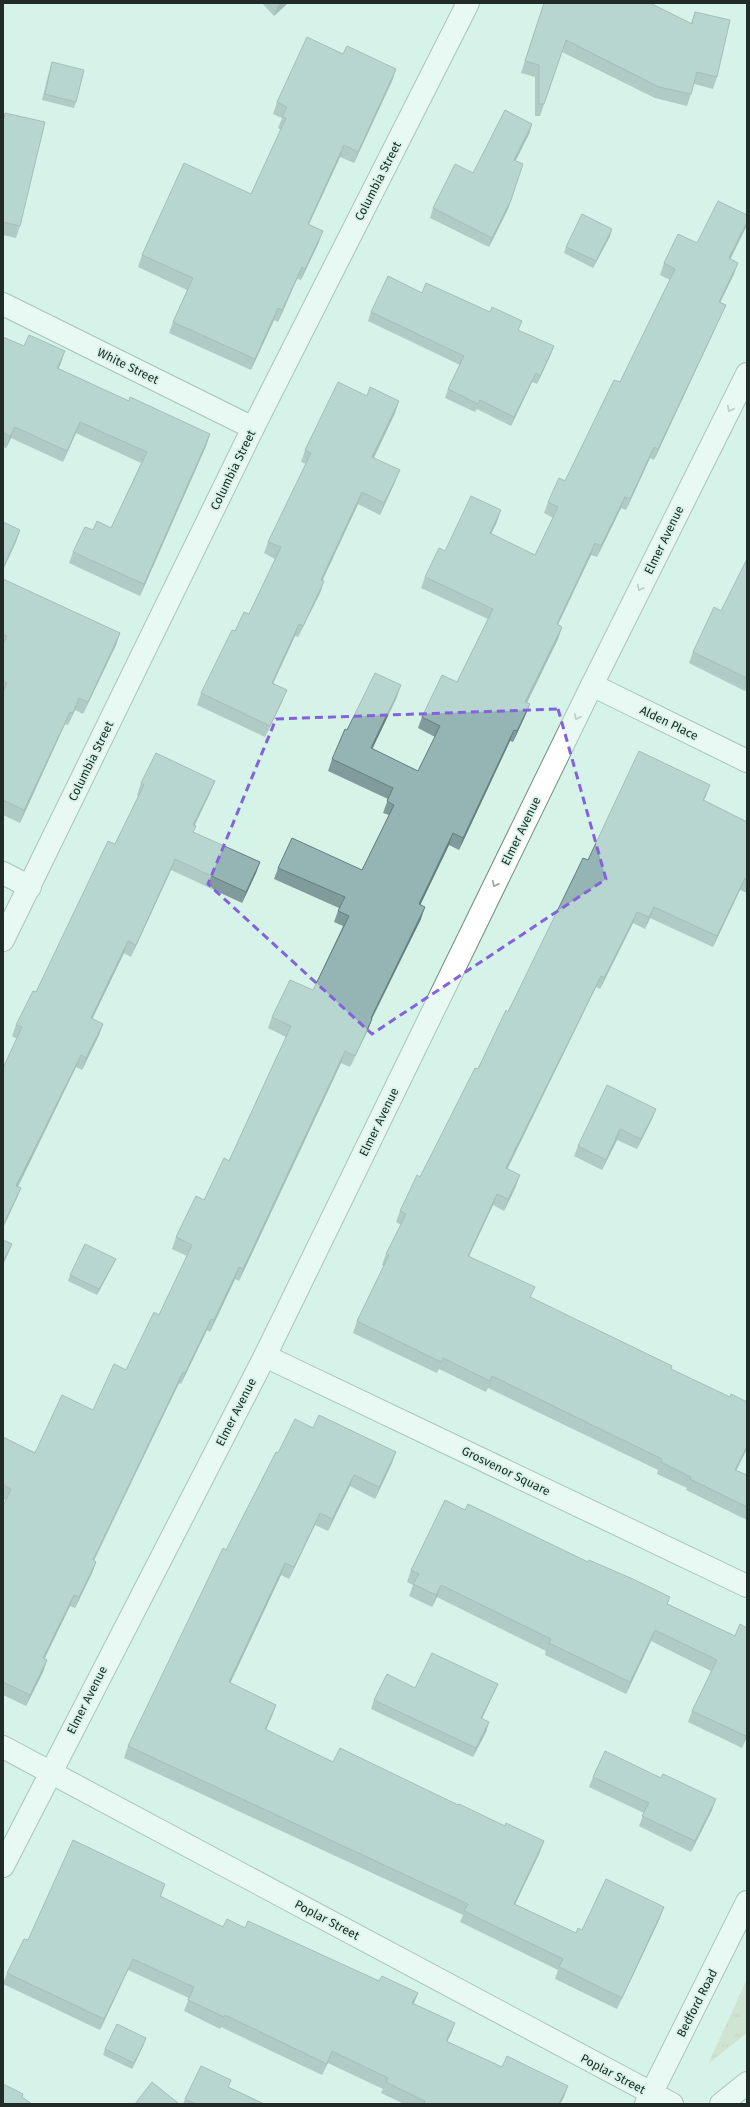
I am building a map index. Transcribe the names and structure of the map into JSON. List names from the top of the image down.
{
  "streets": {
    "street": [
      "Columbia Street",
      "White Street",
      "Elmer Avenue",
      "Alden Place",
      "Grosvenor Square",
      "Poplar Street",
      "Bedford Road"
    ]
  },
  "crossings": [
    ["Columbia Street", "White Street"],
    ["Elmer Avenue", "Alden Place"],
    ["Elmer Avenue", "Grosvenor Square"],
    ["Elmer Avenue", "Poplar Street"],
    ["Poplar Street", "Bedford Road"]
  ],
  "one_way": ["Elmer Avenue"]
}
